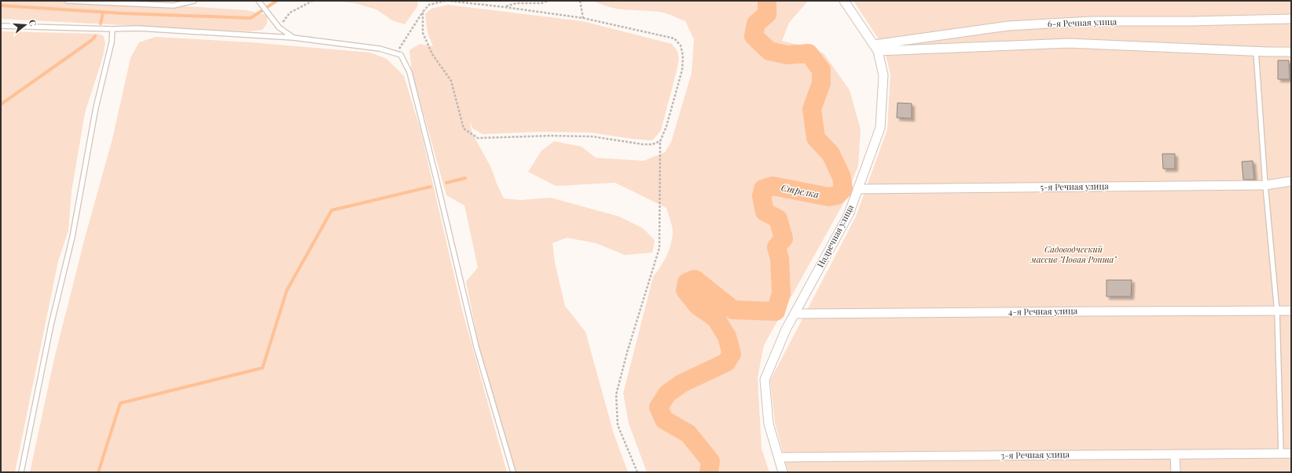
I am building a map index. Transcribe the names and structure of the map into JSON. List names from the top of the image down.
{
  "streets": {
    "street": [
      "6-я Речная улица",
      "5-я Речная улица",
      "Надречная улица",
      "4-я Речная улица",
      "3-я Речная улица"
    ]
  },
  "crossings": [
    ["6-я Речная улица", "Надречная улица"],
    ["5-я Речная улица", "Надречная улица"],
    ["Надречная улица", "4-я Речная улица"],
    ["Надречная улица", "3-я Речная улица"]
  ],
  "water": ["Стрелка"],
  "parks": ["Садоводческий массив \"Новая Ропша\""],
  "north": "right"
}
